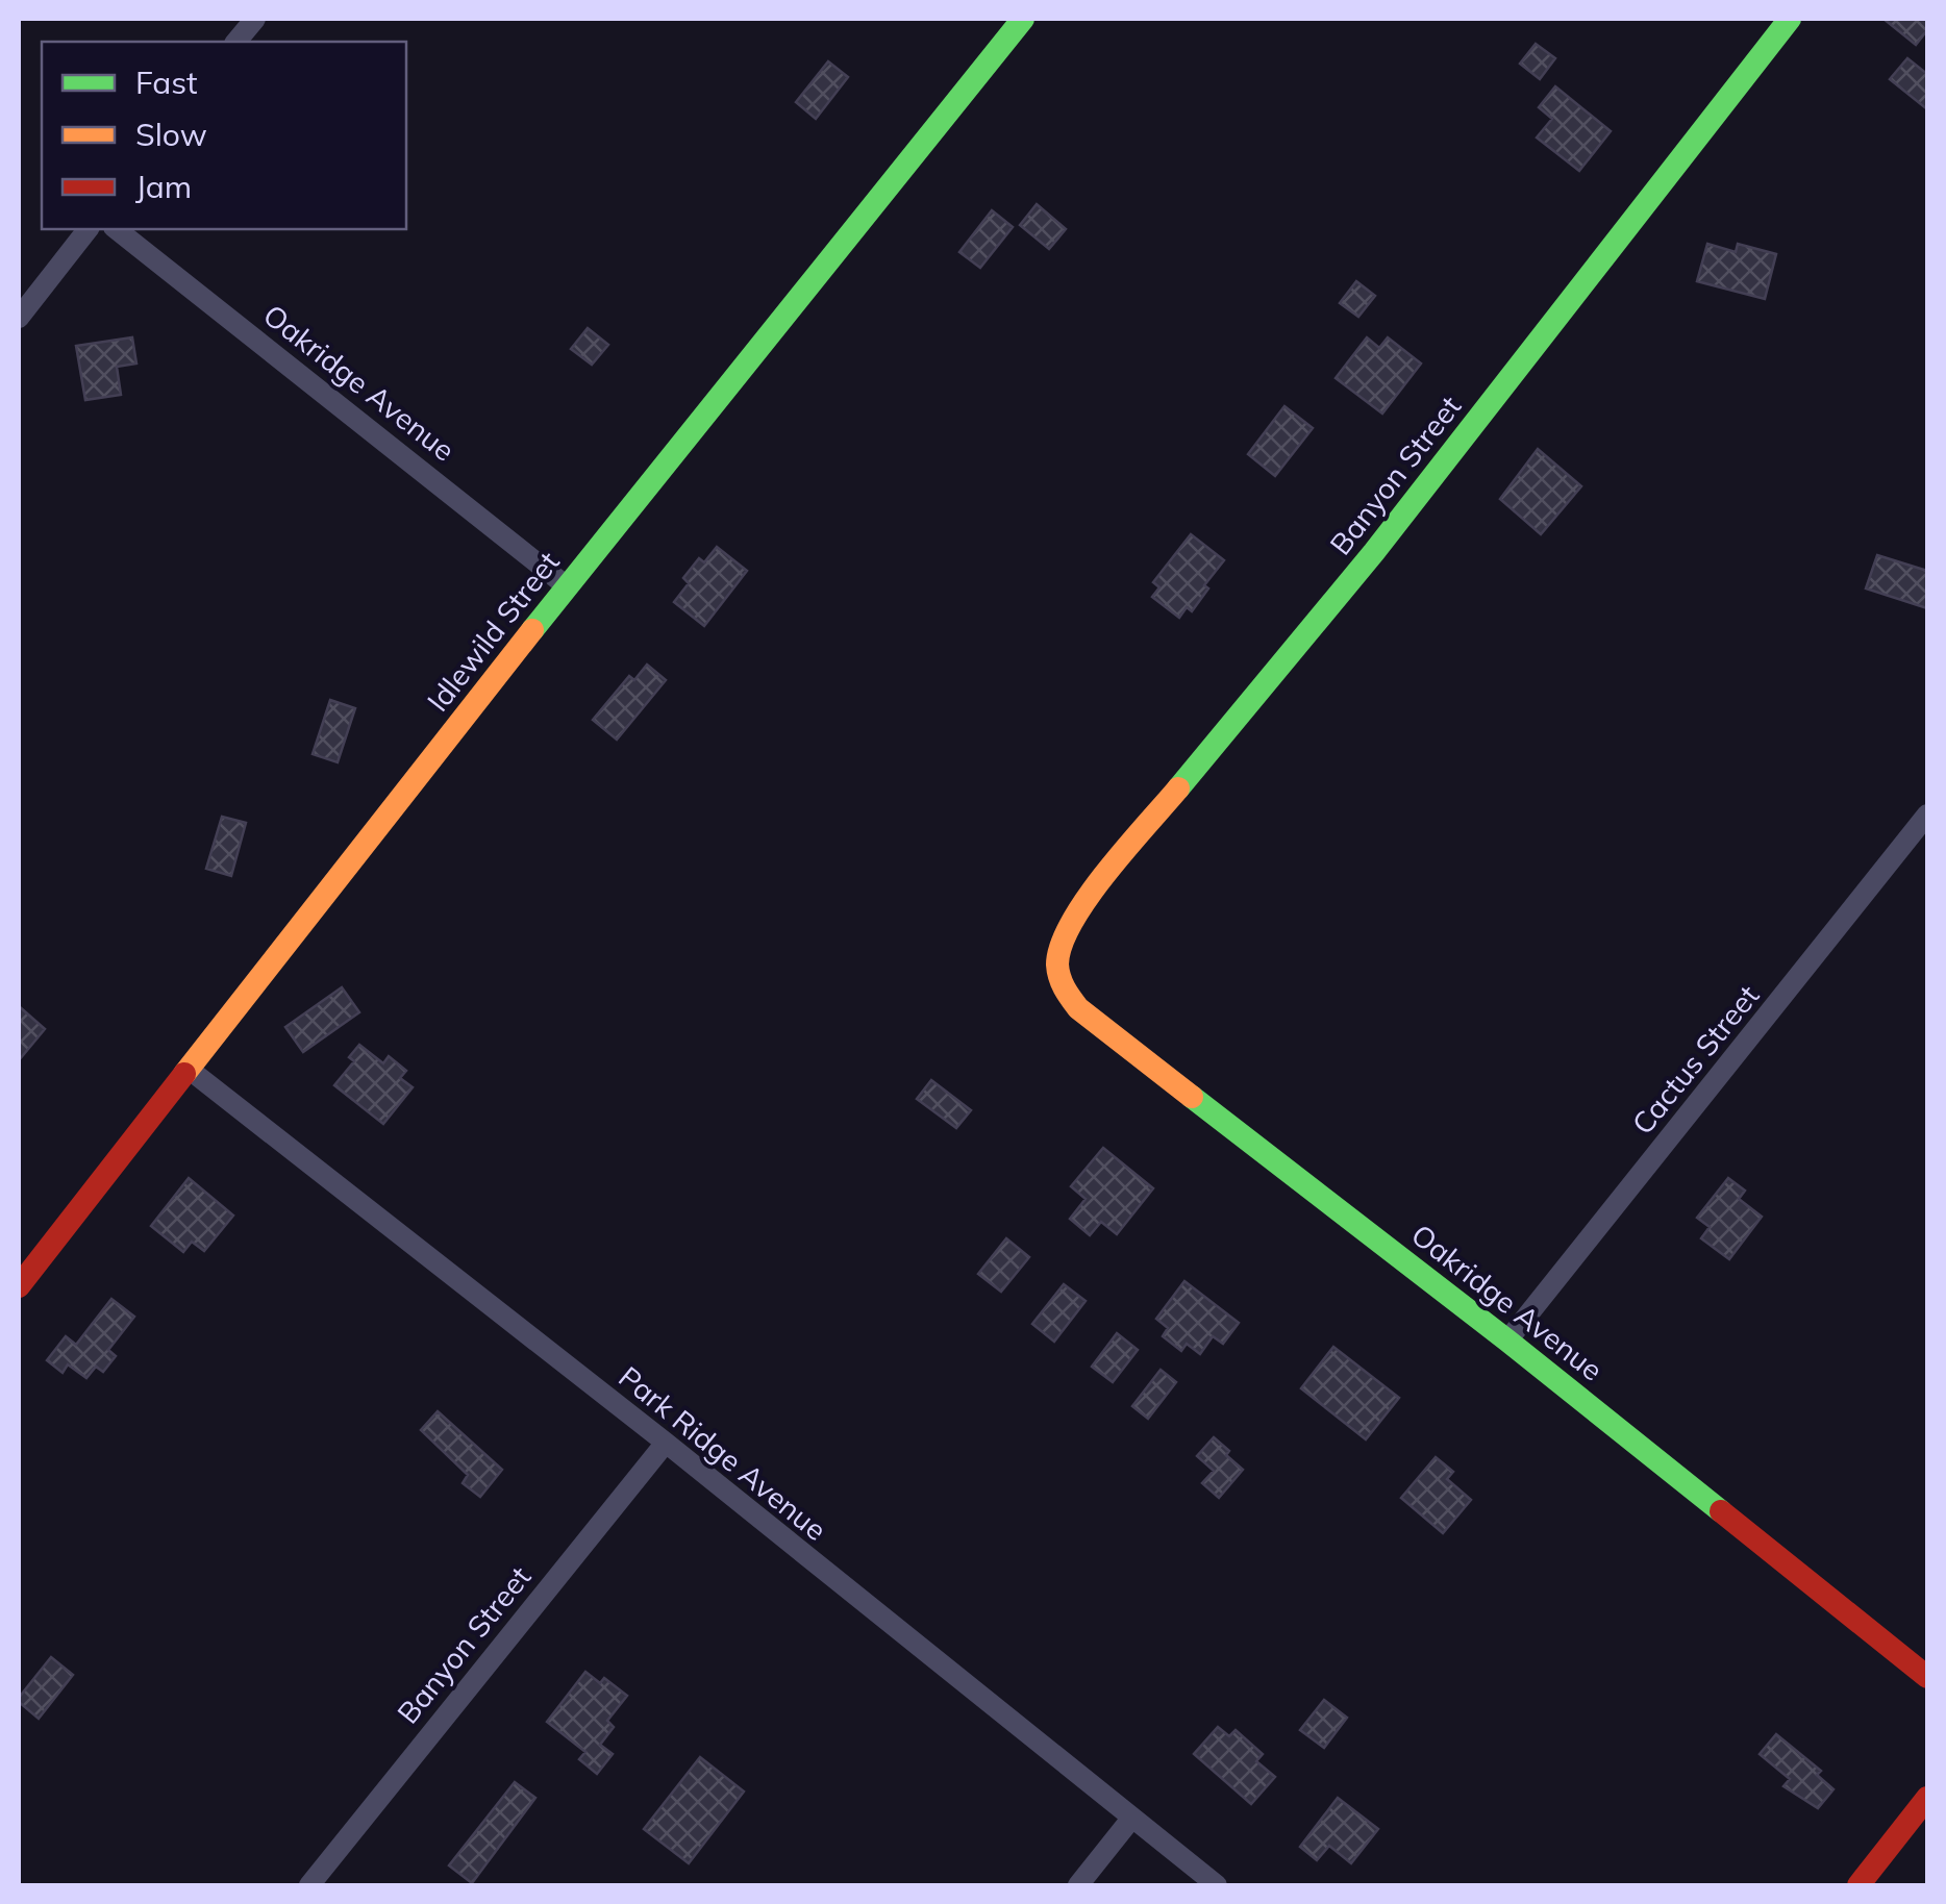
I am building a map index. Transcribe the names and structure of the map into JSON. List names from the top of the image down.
{
  "streets": {
    "street": [
      "Oakridge Avenue",
      "Banyon Street",
      "Idlewild Street",
      "Cactus Street",
      "Park Ridge Avenue"
    ]
  },
  "crossings": [
    ["Oakridge Avenue", "Banyon Street"],
    ["Oakridge Avenue", "Idlewild Street"],
    ["Oakridge Avenue", "Cactus Street"],
    ["Banyon Street", "Park Ridge Avenue"],
    ["Idlewild Street", "Park Ridge Avenue"]
  ],
  "legend": ["Fast", "Slow", "Jam"]
}
